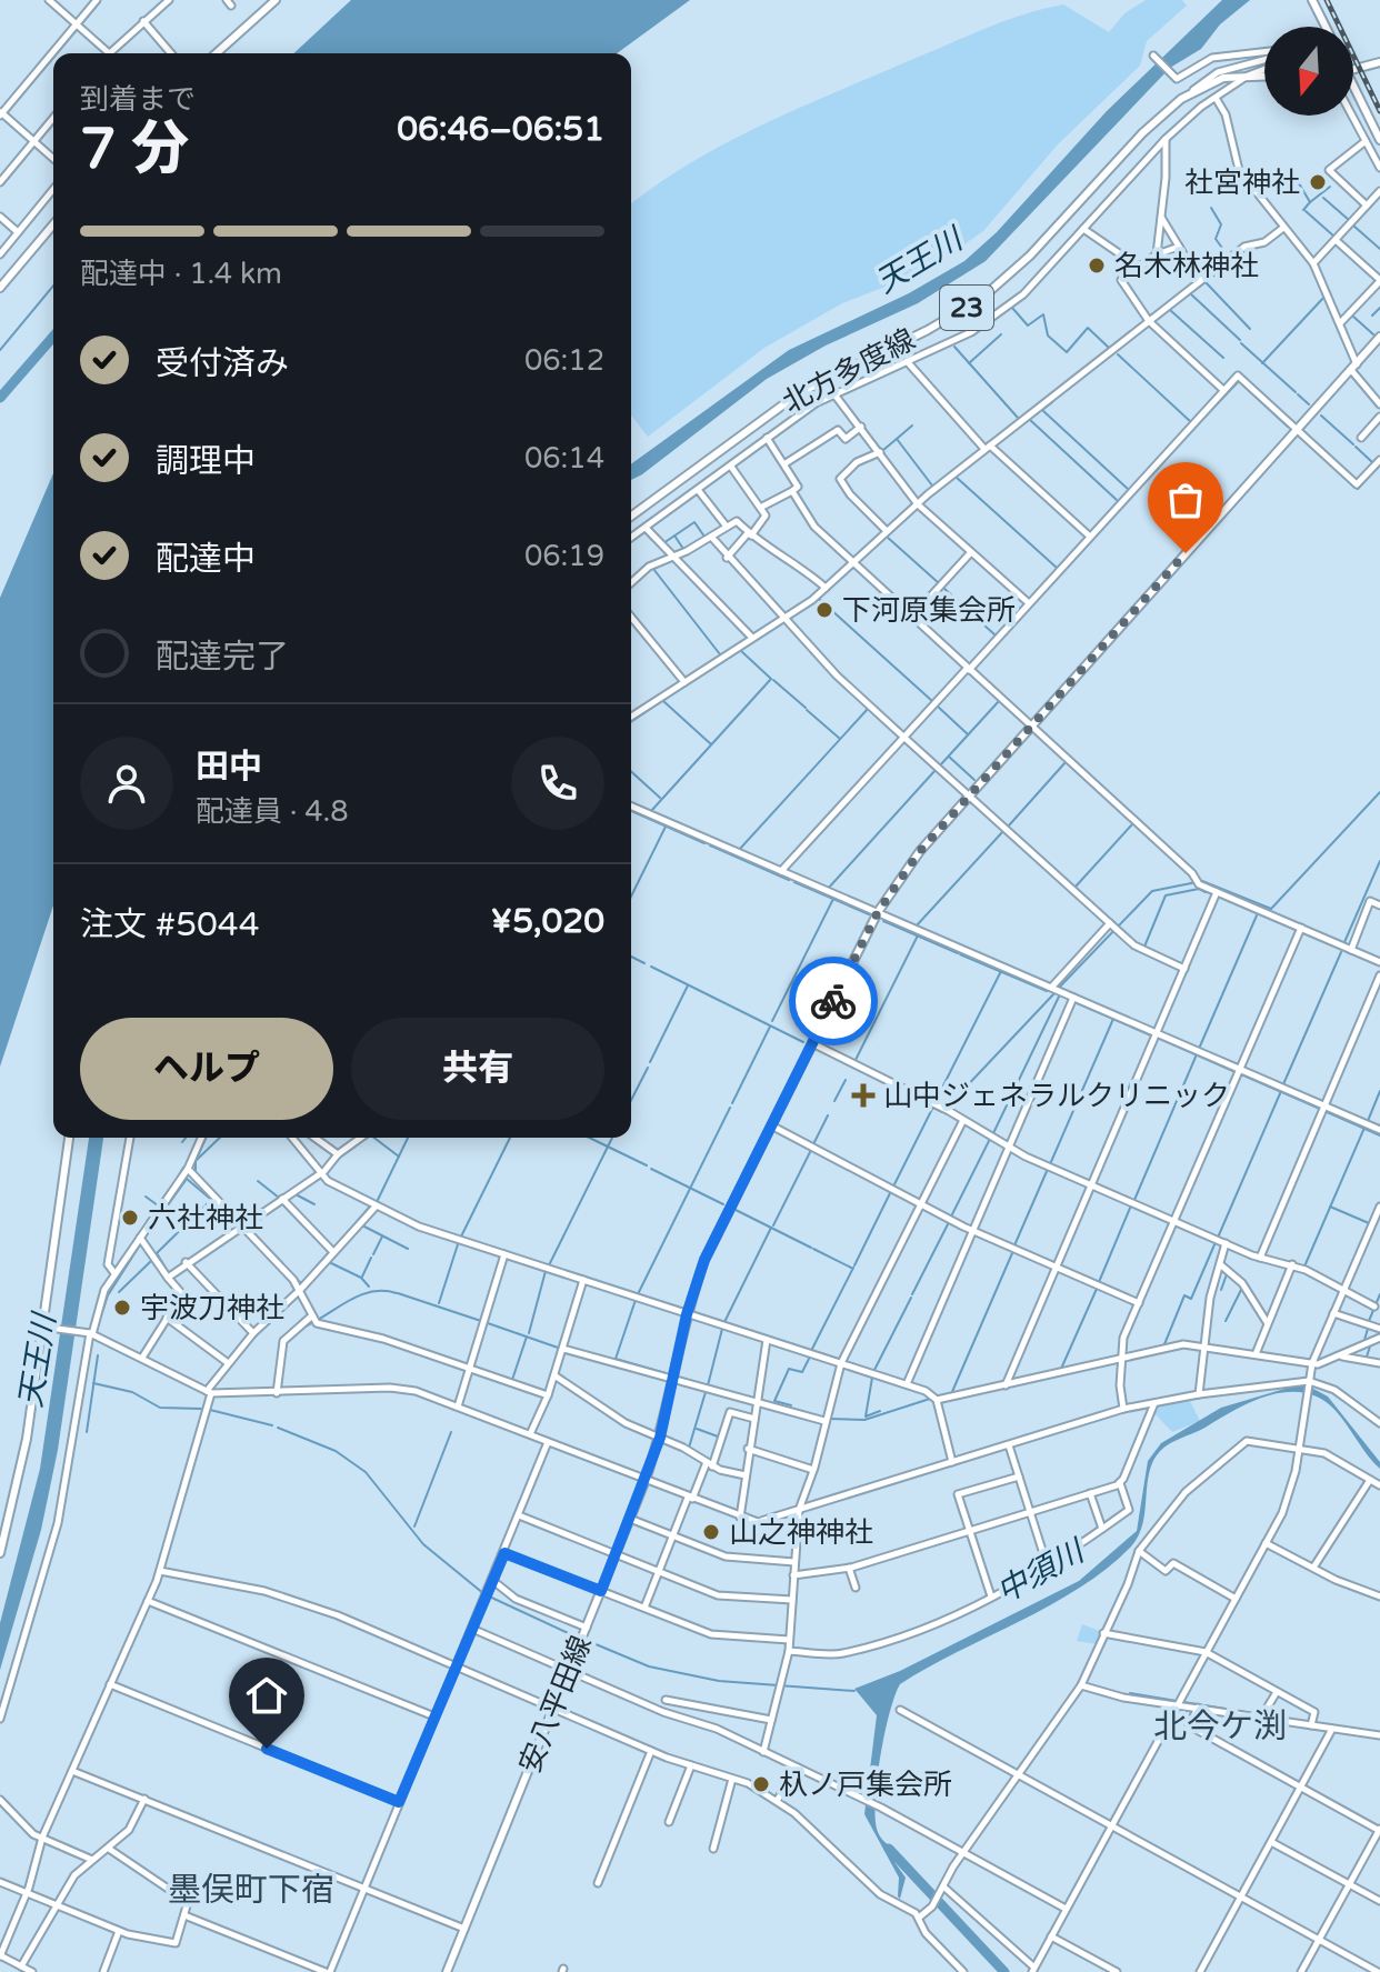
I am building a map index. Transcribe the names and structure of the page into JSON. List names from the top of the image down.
{
  "streets": {
    "main road": ["23", "北方多度線", "安八平田線"]
  },
  "districts": ["北今ケ渕", "墨俣町下宿"],
  "water": ["天王川", "中須川"],
  "places": {
    "other": [
      "社宮神社",
      "名木林神社",
      "下河原集会所",
      "六社神社",
      "宇波刀神社",
      "山之神神社",
      "杁ノ戸集会所"
    ],
    "health": ["山中ジェネラルクリニック"]
  },
  "north": "bottom",
  "page": {
    "heading": ["7 分", "到着まで", "06:46–06:51"],
    "panel": [
      "田中",
      "配達員 · 4.8",
      "注文 #5044",
      "¥5,020"
    ],
    "bar": "配達中 · 1.4 km",
    "list": [
      ["受付済み", "06:12"],
      ["調理中", "06:14"],
      ["配達中", "06:19"],
      "配達完了"
    ],
    "buttons": ["ヘルプ", "共有"]
  }
}
